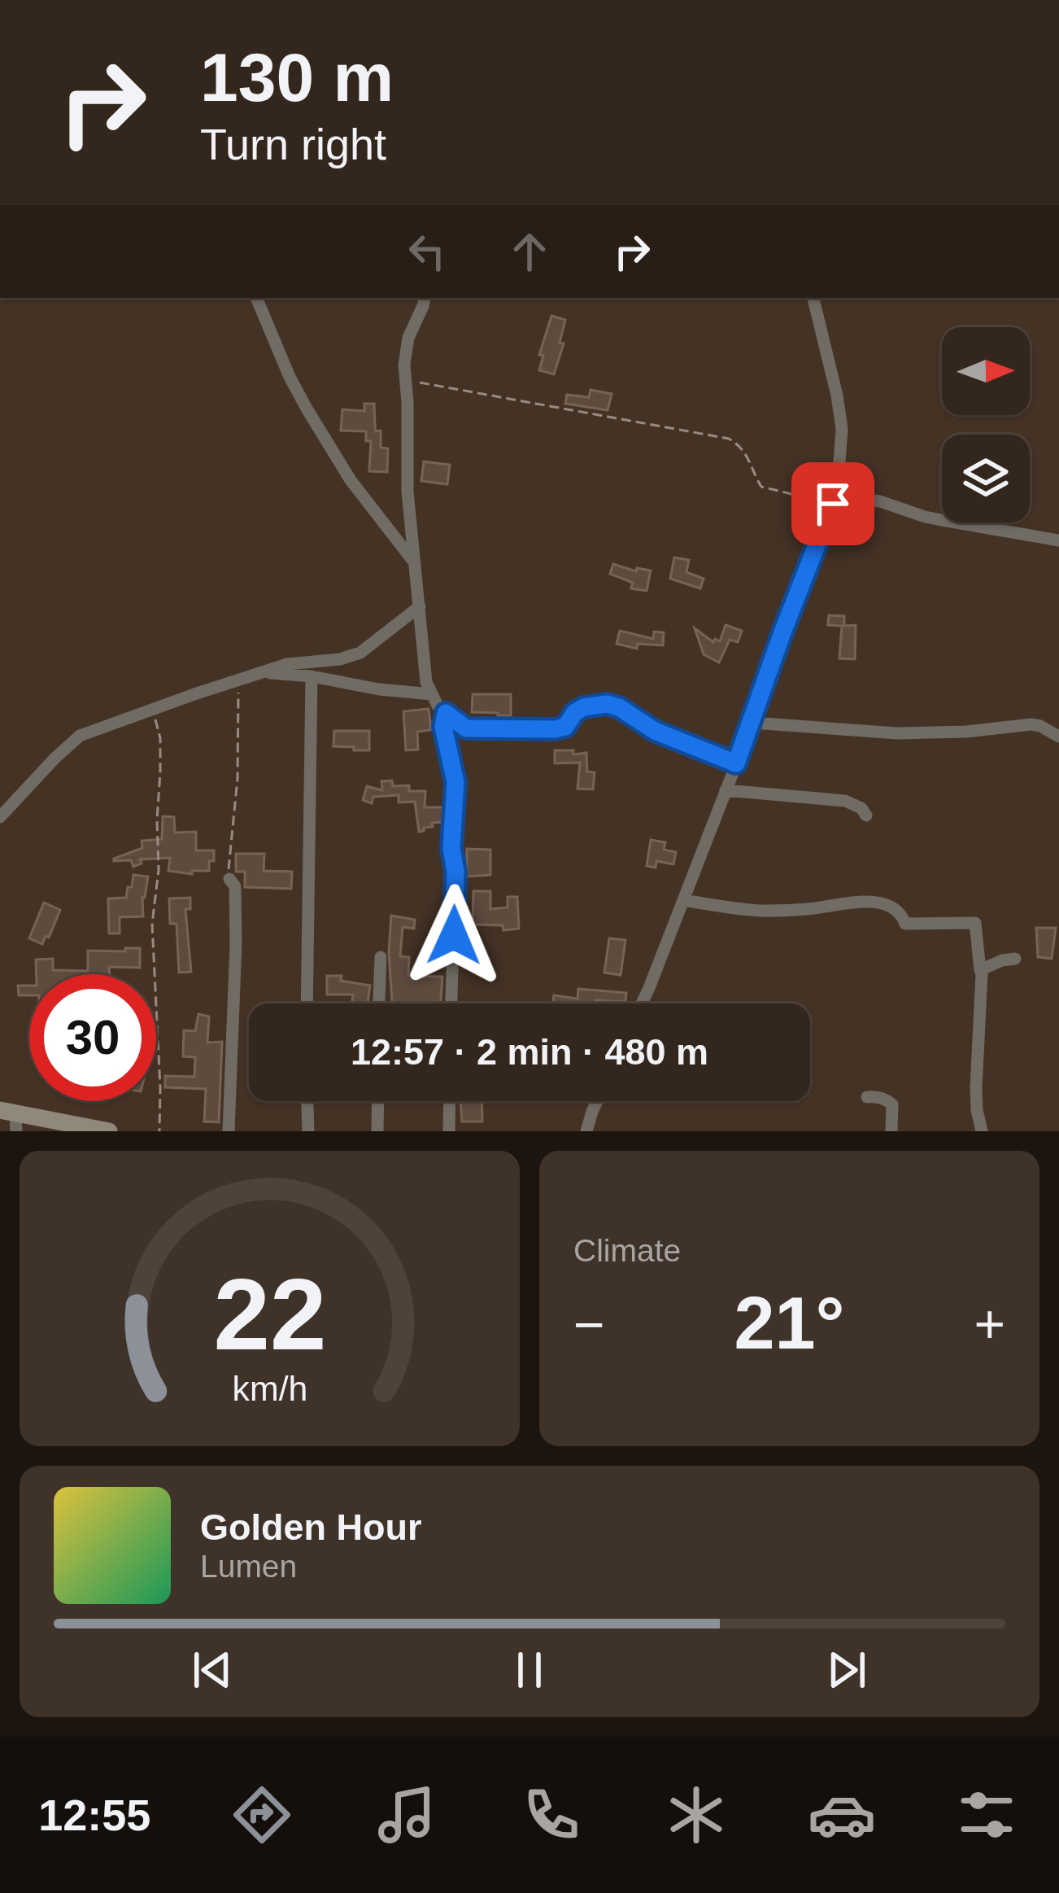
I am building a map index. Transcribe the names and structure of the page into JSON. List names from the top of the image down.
{
  "north": "right",
  "page": {
    "turn": ["130 m", "Turn right"],
    "limit": "30",
    "trip": "12:57 · 2 min · 480 m",
    "tile": "Climate",
    "heat": ["−", "21°", "+"],
    "song": ["Golden Hour", "Lumen"],
    "tabs": "12:55",
    "gauge": ["22", "km/h"]
  }
}
